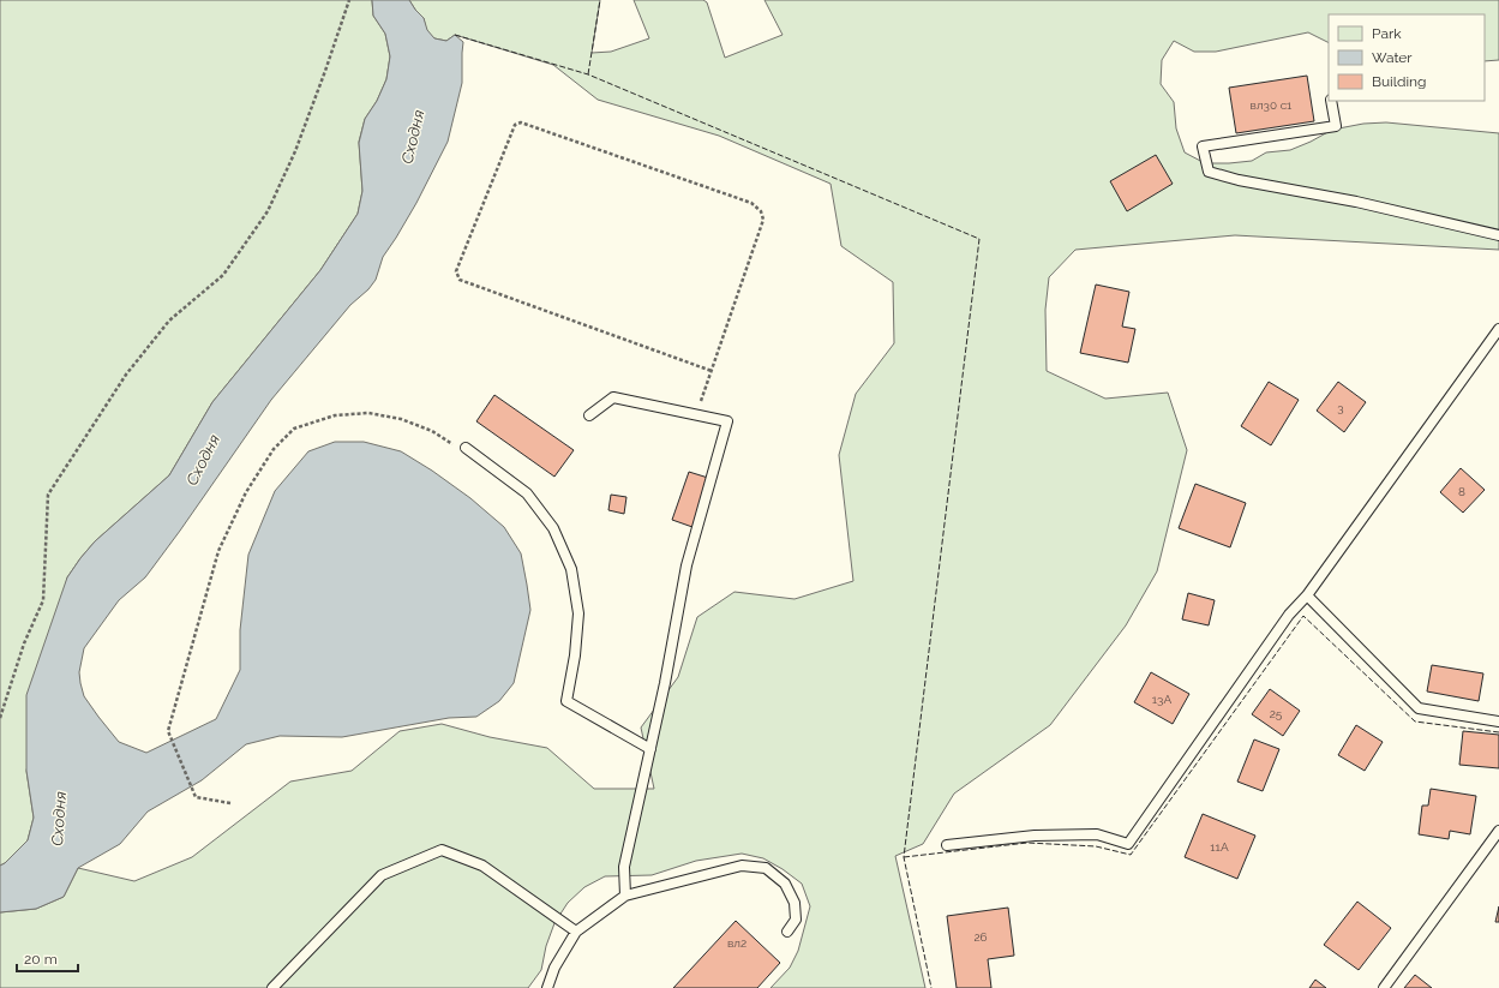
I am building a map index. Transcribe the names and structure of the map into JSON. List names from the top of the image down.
{
  "water": ["Сходня"],
  "house_numbers": [
    "вл30 с1",
    "3",
    "8",
    "13А",
    "25",
    "11А",
    "26",
    "вл2"
  ],
  "legend": ["Park", "Water", "Building"],
  "scale_bar": "20 m"
}
